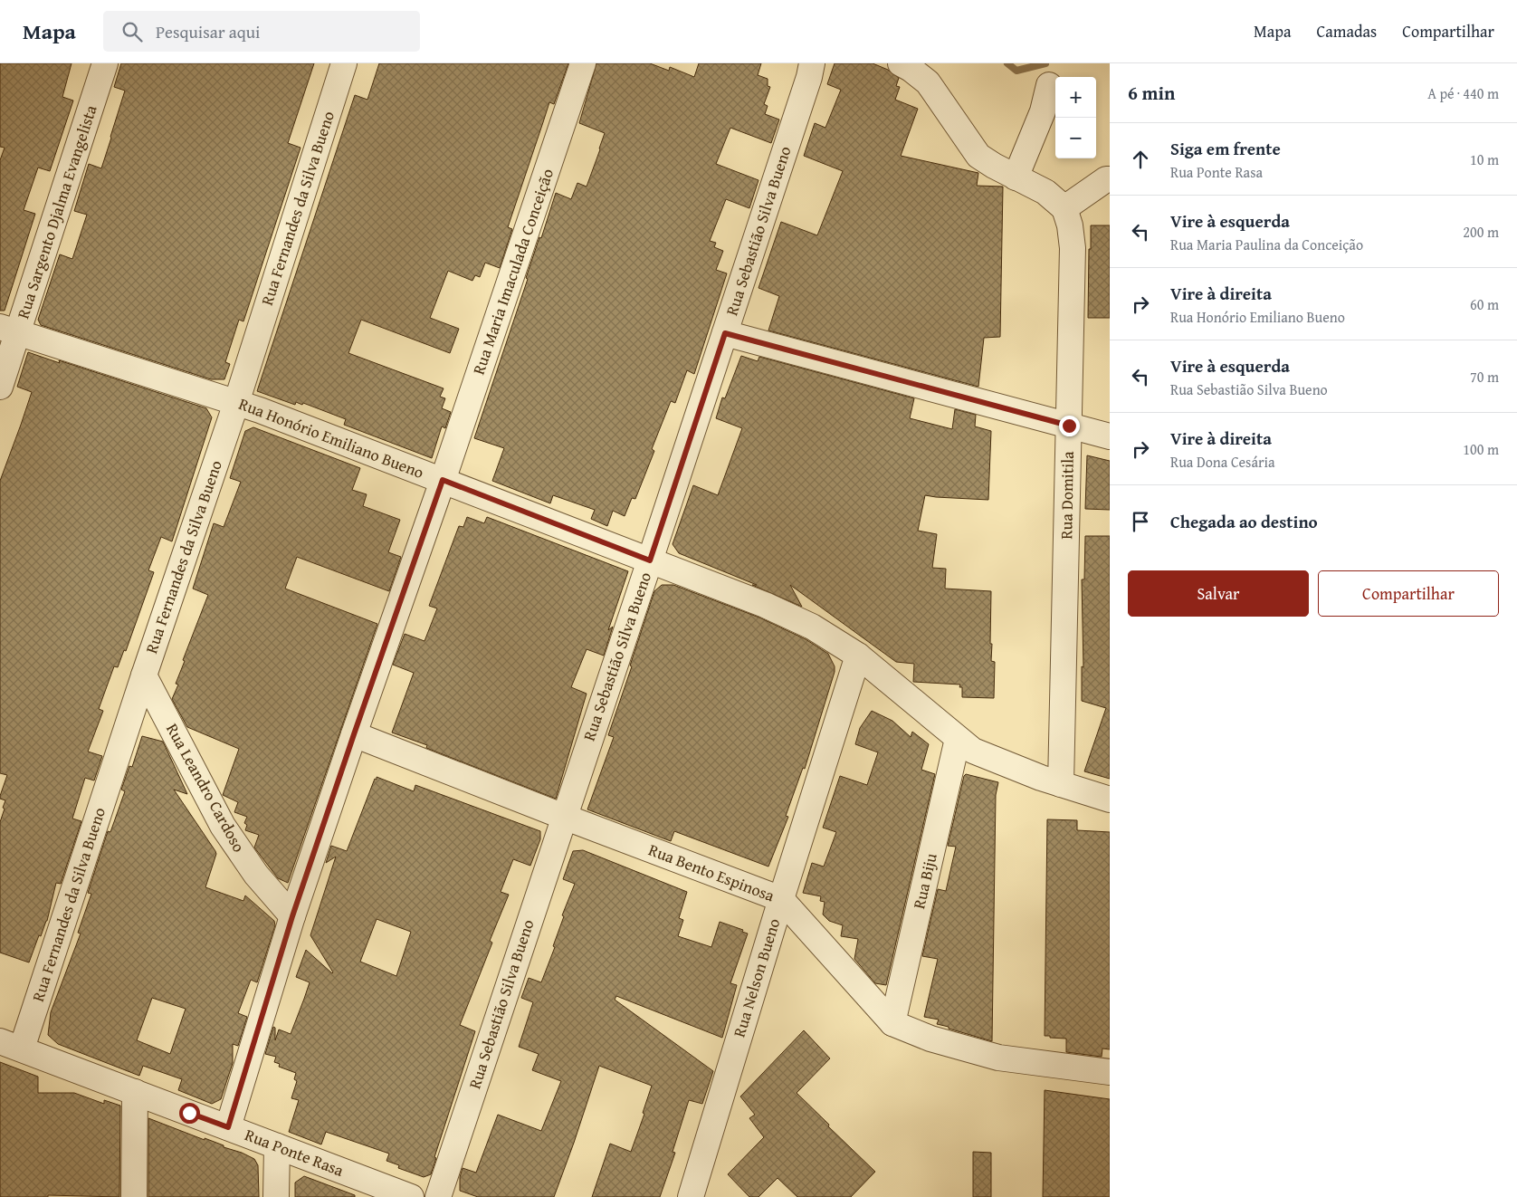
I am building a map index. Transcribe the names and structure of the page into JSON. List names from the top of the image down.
{
  "streets": {
    "street": [
      "Rua Fernandes da Silva Bueno",
      "Rua Sargento Djalma Evangelista",
      "Rua Sebastião Silva Bueno",
      "Rua Maria Imaculada Conceição",
      "Rua Honório Emiliano Bueno",
      "Rua Domitila",
      "Rua Leandro Cardoso",
      "Rua Bento Espinosa",
      "Rua Biju",
      "Rua Nelson Bueno",
      "Rua Ponte Rasa"
    ]
  },
  "crossings": [
    ["Rua Fernandes da Silva Bueno", "Rua Honório Emiliano Bueno"],
    ["Rua Fernandes da Silva Bueno", "Rua Leandro Cardoso"],
    ["Rua Fernandes da Silva Bueno", "Rua Ponte Rasa"],
    ["Rua Sargento Djalma Evangelista", "Rua Honório Emiliano Bueno"],
    ["Rua Sebastião Silva Bueno", "Rua Honório Emiliano Bueno"],
    ["Rua Sebastião Silva Bueno", "Rua Bento Espinosa"],
    ["Rua Maria Imaculada Conceição", "Rua Honório Emiliano Bueno"],
    ["Rua Maria Imaculada Conceição", "Rua Leandro Cardoso"],
    ["Rua Maria Imaculada Conceição", "Rua Bento Espinosa"],
    ["Rua Maria Imaculada Conceição", "Rua Ponte Rasa"],
    ["Rua Honório Emiliano Bueno", "Rua Domitila"],
    ["Rua Honório Emiliano Bueno", "Rua Biju"],
    ["Rua Honório Emiliano Bueno", "Rua Nelson Bueno"],
    ["Rua Bento Espinosa", "Rua Biju"],
    ["Rua Bento Espinosa", "Rua Nelson Bueno"]
  ],
  "page": {
    "header": "Mapa",
    "search": "Pesquisar aqui",
    "nav": ["Mapa", "Camadas", "Compartilhar"],
    "heading": ["6 min", "A pé · 440 m"],
    "map_buttons": ["+", "−"],
    "list": [
      ["Siga em frente", "Rua Ponte Rasa", "10 m"],
      ["Vire à esquerda", "Rua Maria Paulina da Conceição", "200 m"],
      ["Vire à direita", "Rua Honório Emiliano Bueno", "60 m"],
      ["Vire à esquerda", "Rua Sebastião Silva Bueno", "70 m"],
      ["Vire à direita", "Rua Dona Cesária", "100 m"],
      "Chegada ao destino"
    ],
    "buttons": ["Salvar", "Compartilhar"]
  }
}
